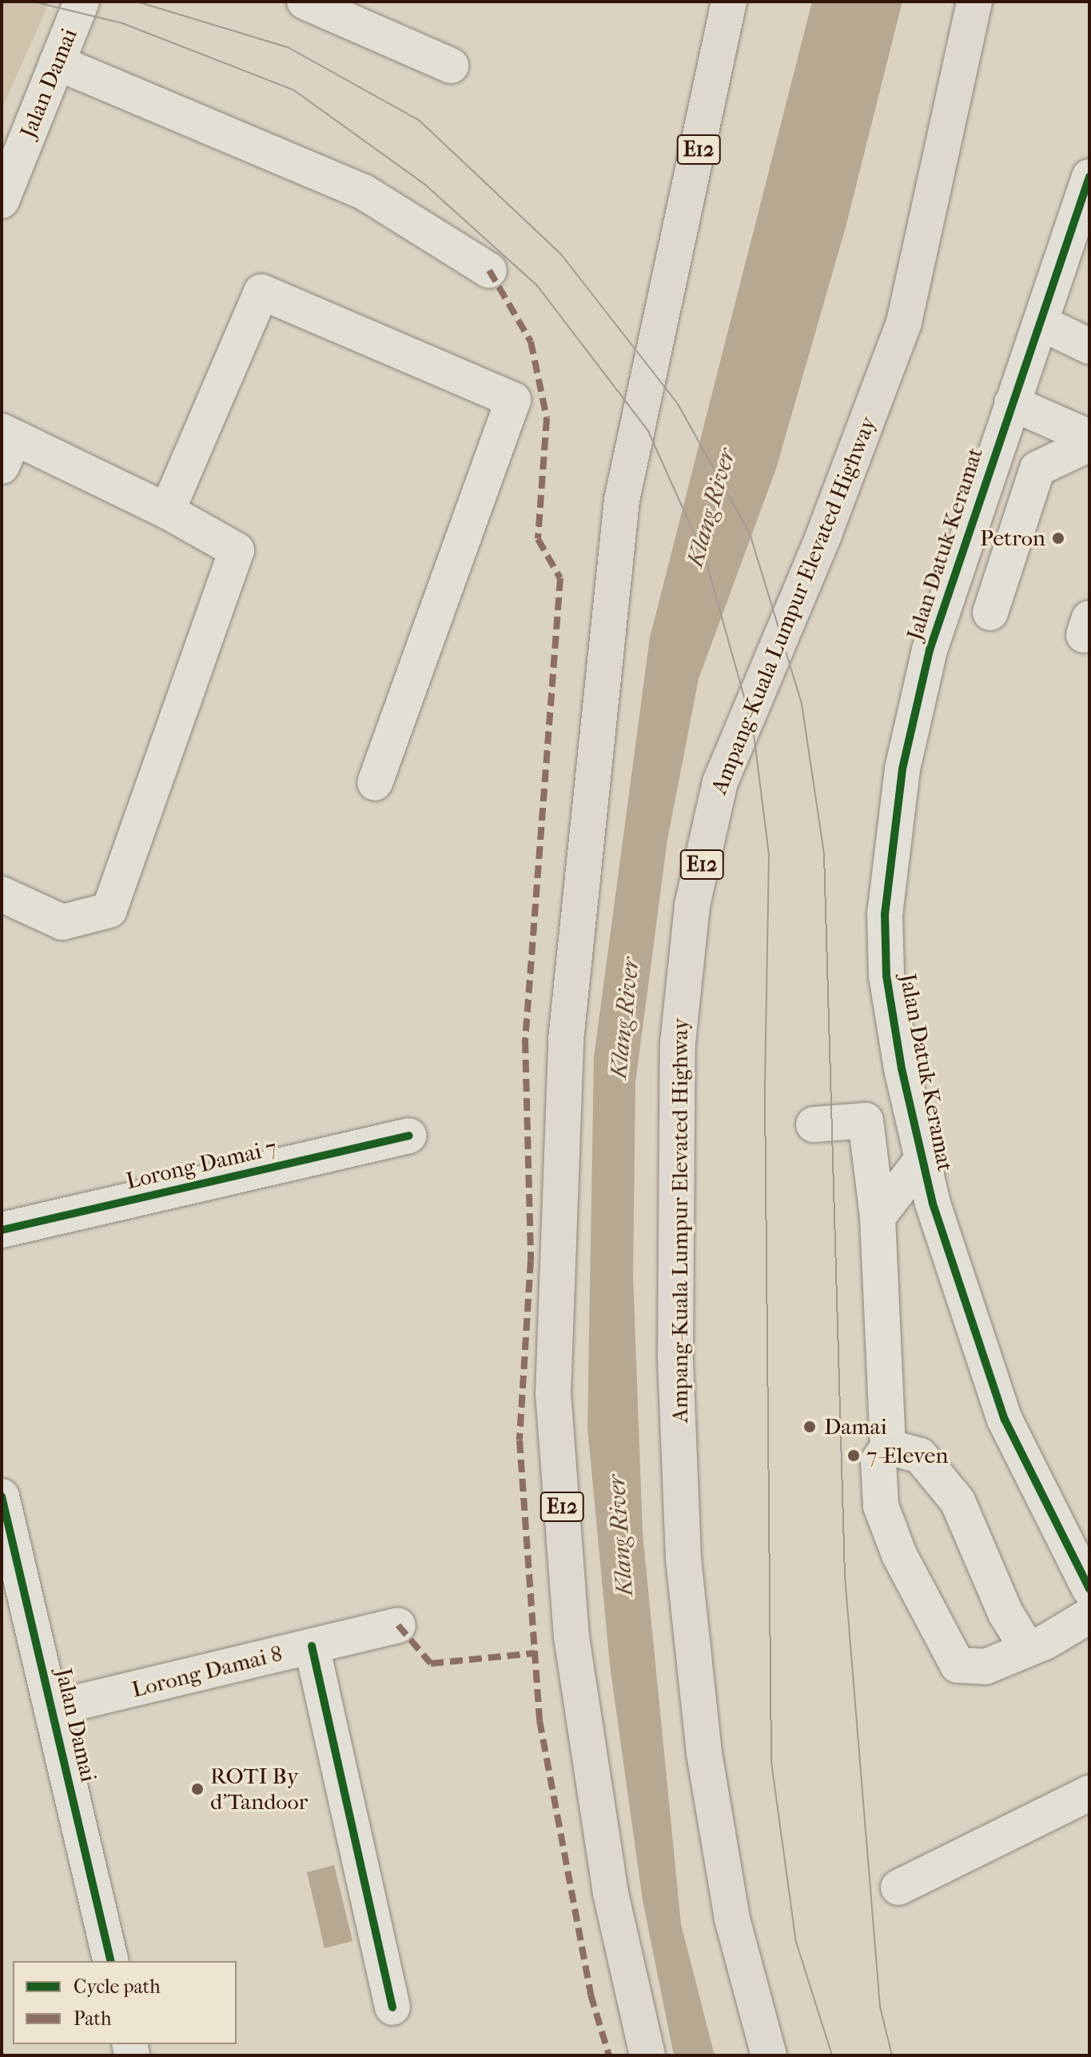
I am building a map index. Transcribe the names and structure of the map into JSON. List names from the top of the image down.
{
  "streets": {
    "highway": ["E12", "Ampang-Kuala Lumpur Elevated Highway"],
    "street": [
      "Jalan Damai",
      "Jalan Datuk Keramat",
      "Lorong Damai 7",
      "Lorong Damai 8"
    ]
  },
  "crossings": [
    ["Jalan Damai", "Lorong Damai 8"]
  ],
  "water": ["Klang River"],
  "places": [
    "Petron",
    "Damai",
    "7-Eleven",
    "ROTI By d'Tandoor"
  ],
  "legend": ["Cycle path", "Path"]
}
